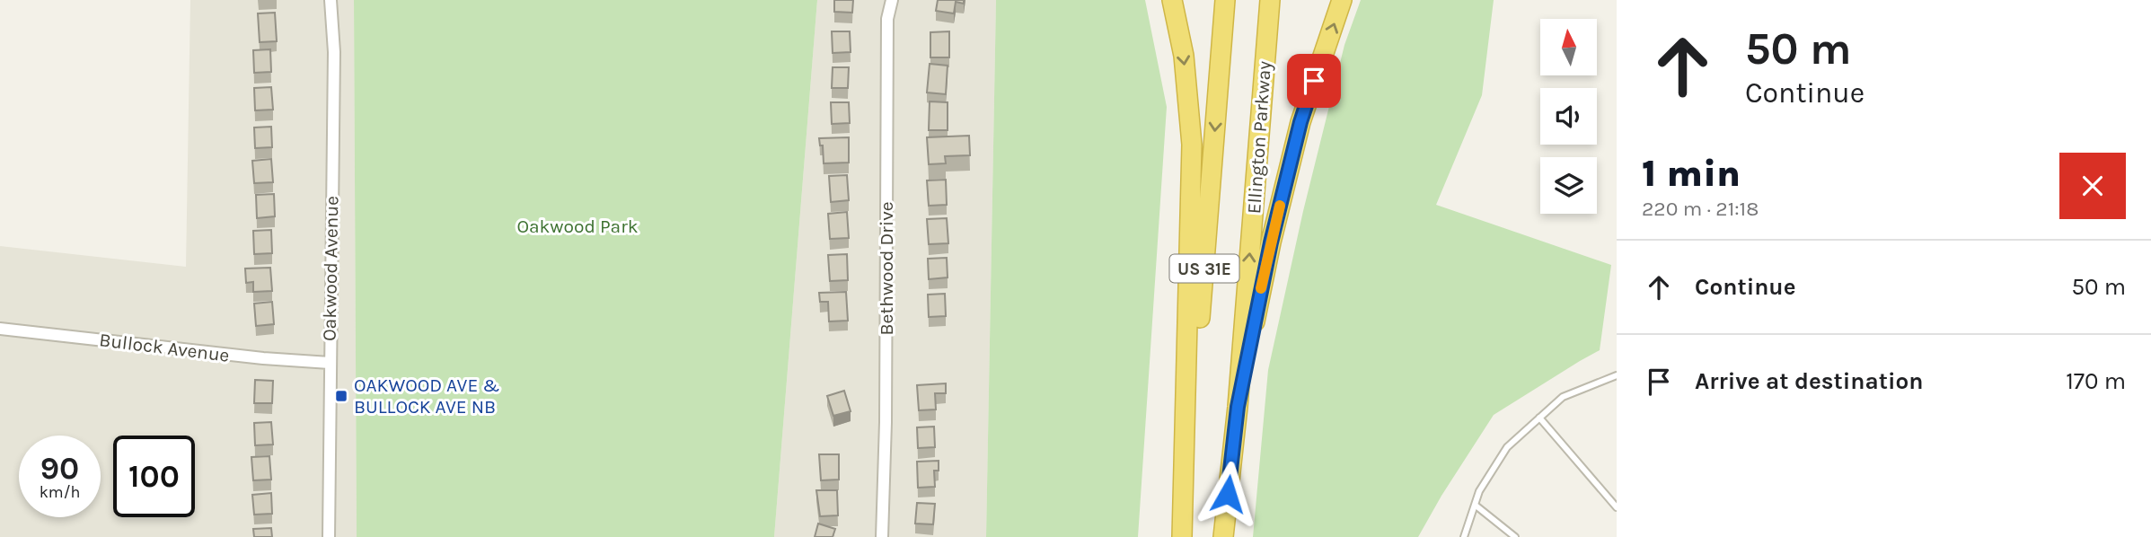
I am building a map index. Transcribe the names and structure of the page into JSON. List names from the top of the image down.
{
  "streets": {
    "highway": ["Ellington Parkway", "US 31E"],
    "street": ["Oakwood Avenue", "Bethwood Drive", "Bullock Avenue"]
  },
  "crossings": [
    ["Oakwood Avenue", "Bullock Avenue"]
  ],
  "parks": ["Oakwood Park"],
  "places": {
    "transit": ["OAKWOOD AVE & BULLOCK AVE NB"]
  },
  "north": "top",
  "page": {
    "turn": ["50 m", "Continue"],
    "heading": ["1 min", "220 m · 21:18"],
    "list": [
      {
        "name": "Continue",
        "value": "50 m"
      },
      {
        "name": "Arrive at destination",
        "value": "170 m"
      }
    ],
    "speed": "90 km/h",
    "limit": "100"
  }
}
